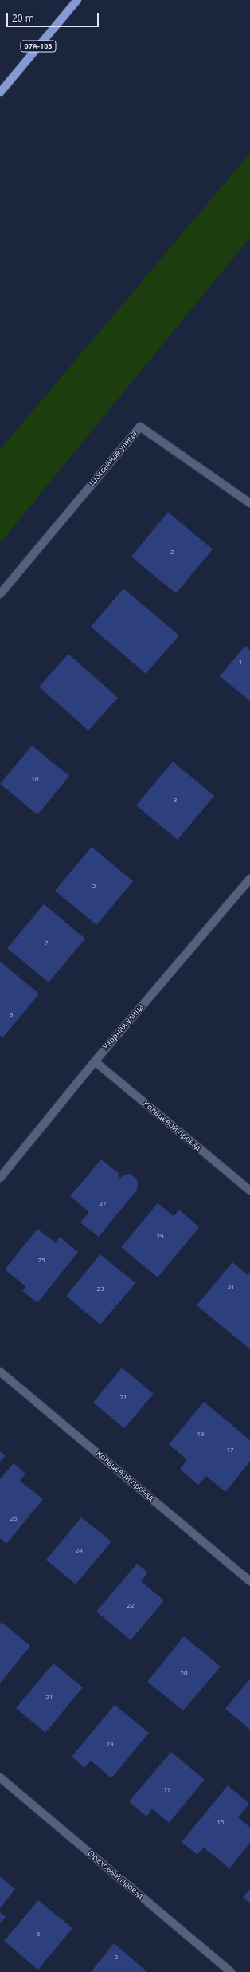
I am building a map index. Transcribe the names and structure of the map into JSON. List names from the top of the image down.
{
  "streets": {
    "main road": ["07А-103"],
    "street": [
      "Шоссейная улица",
      "Узорная улица",
      "Кольцевой проезд",
      "Ореховый проезд"
    ]
  },
  "crossings": [
    ["Узорная улица", "Кольцевой проезд"]
  ],
  "house_numbers": [
    "2",
    "1",
    "10",
    "3",
    "5",
    "7",
    "9",
    "27",
    "29",
    "25",
    "31",
    "23",
    "21",
    "19",
    "17",
    "26",
    "24",
    "22",
    "20",
    "21",
    "19",
    "17",
    "15",
    "6",
    "2"
  ],
  "scale_bar": "20 m"
}
